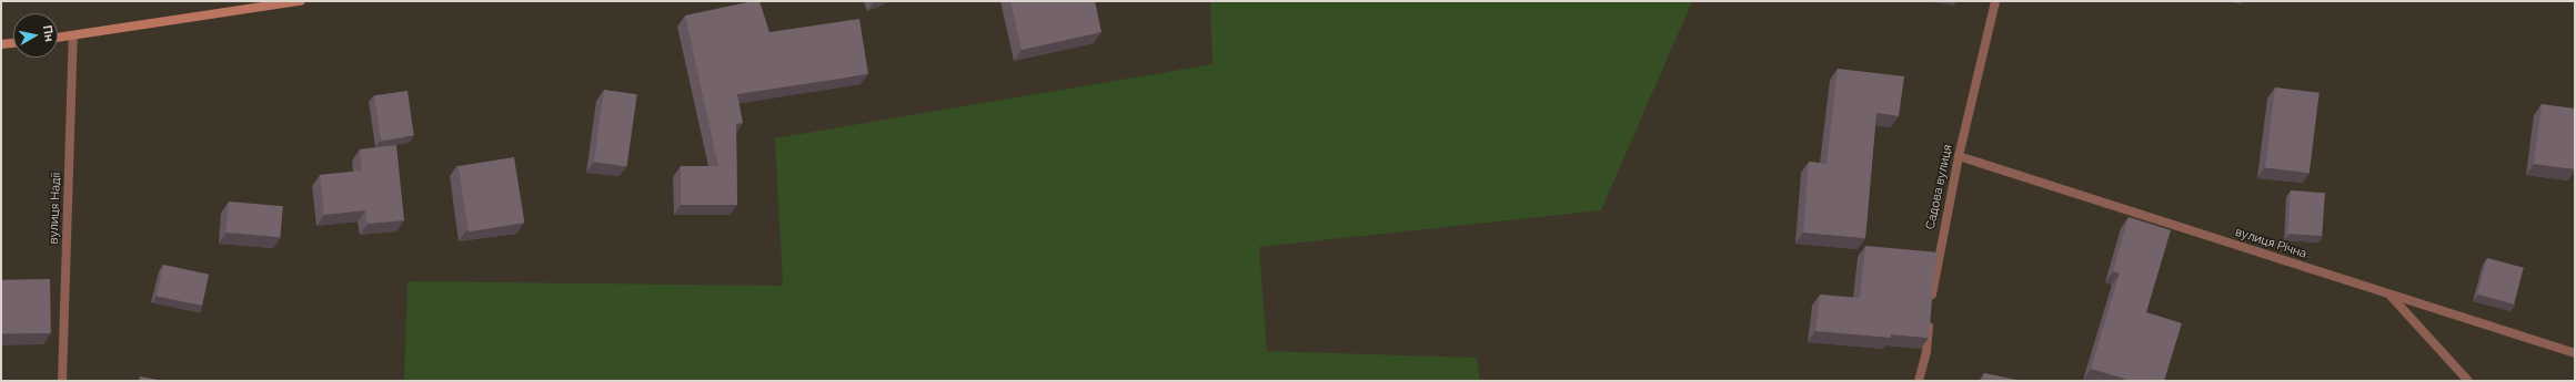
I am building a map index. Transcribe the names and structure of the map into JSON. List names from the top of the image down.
{
  "streets": {
    "street": ["Садова вулиця", "вулиця Надії", "вулиця Річна"]
  },
  "crossings": [
    ["Садова вулиця", "вулиця Річна"]
  ],
  "north": "right"
}
